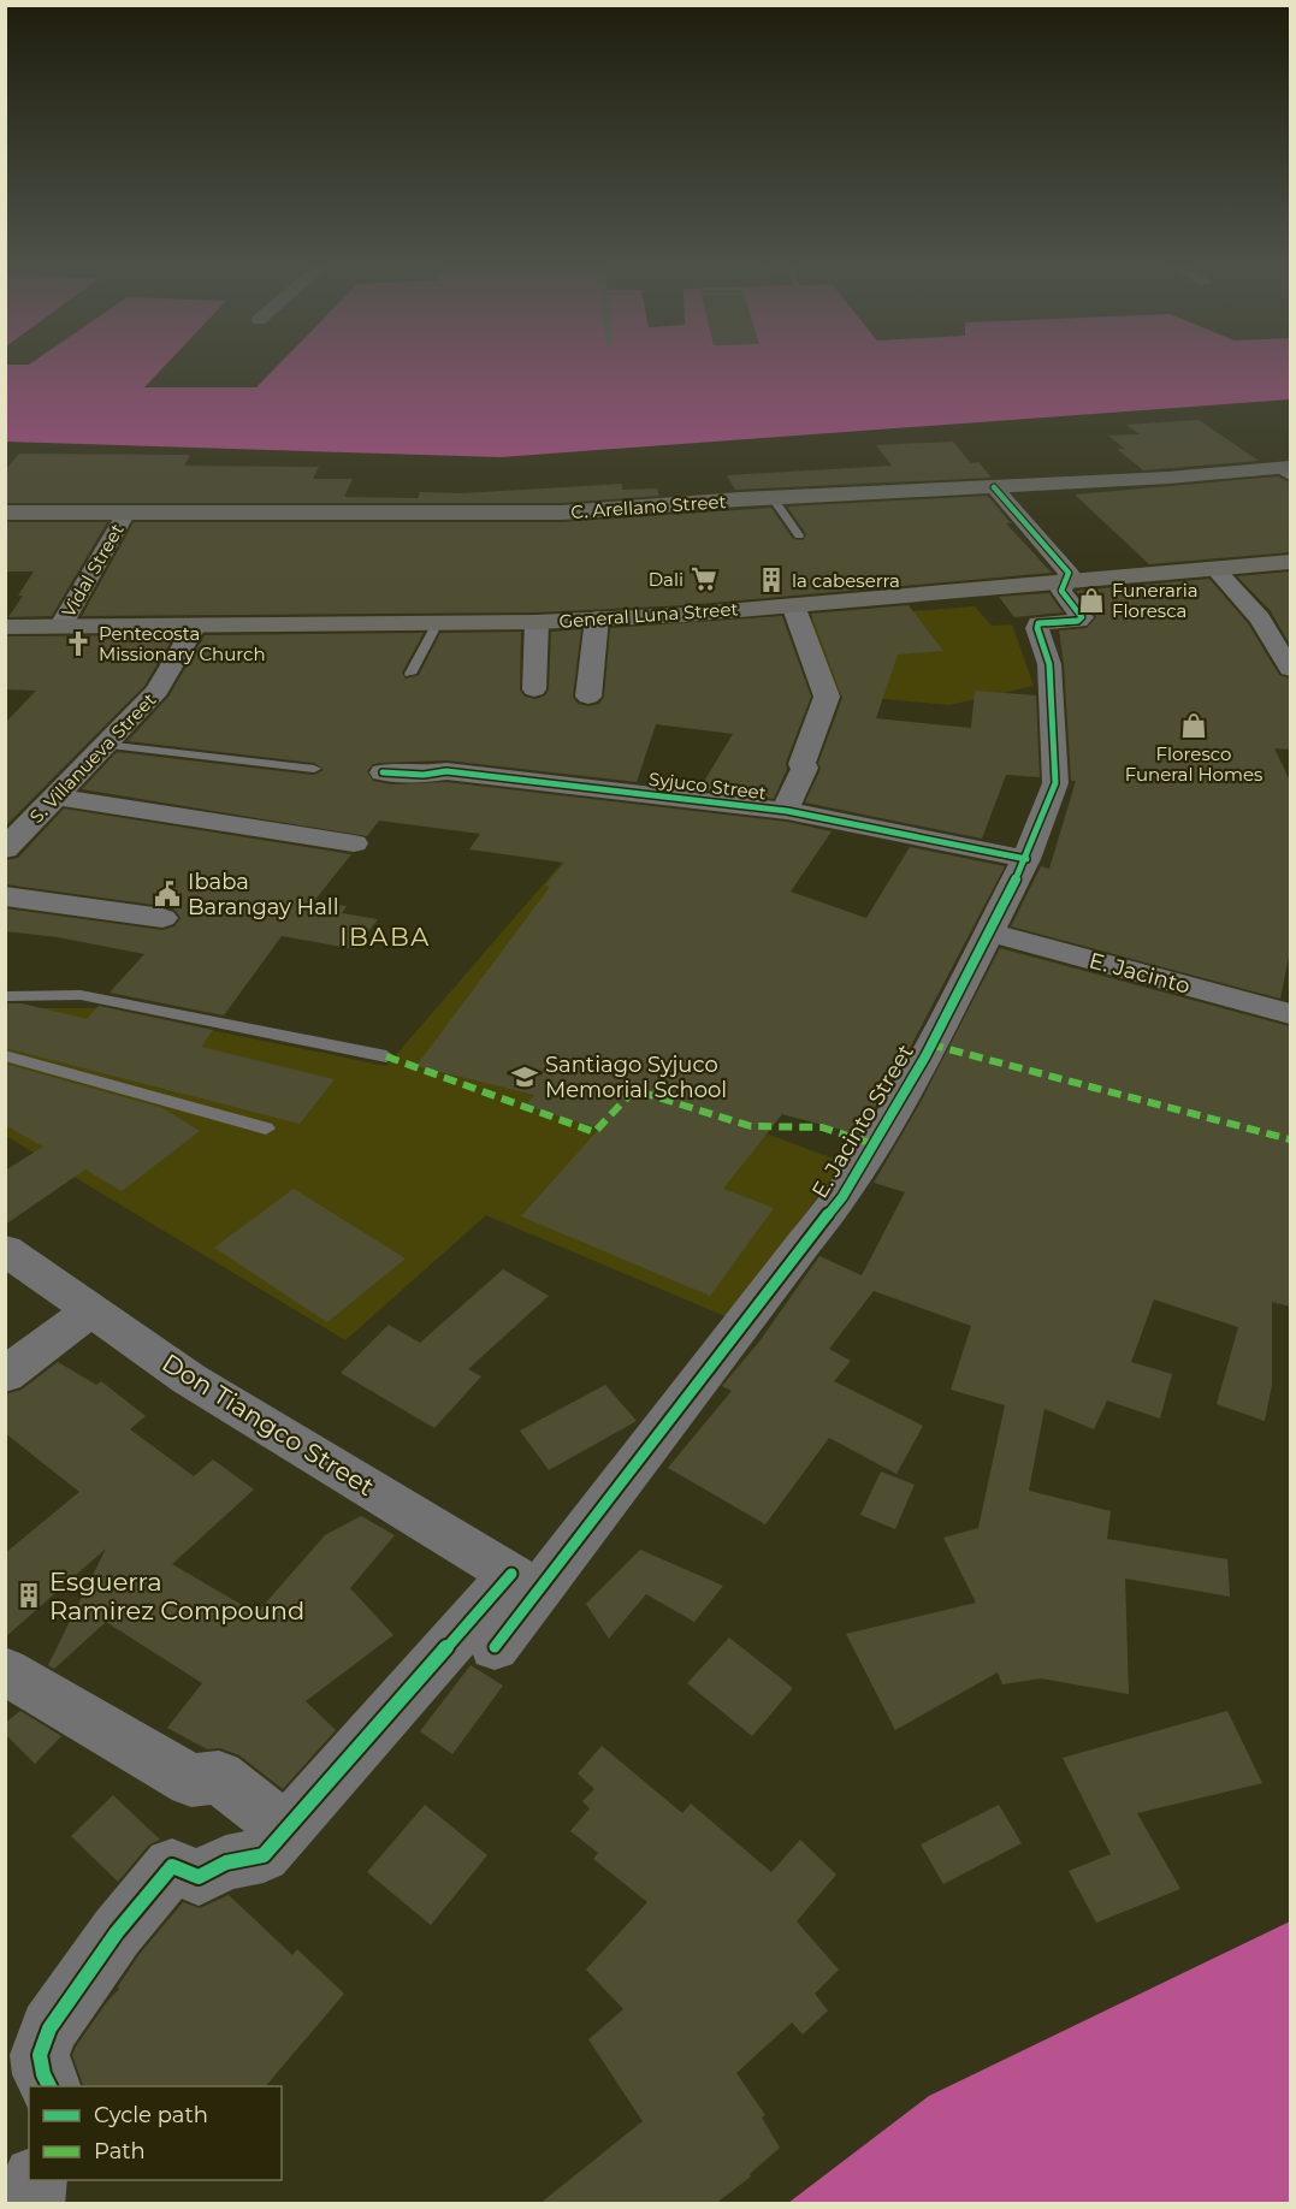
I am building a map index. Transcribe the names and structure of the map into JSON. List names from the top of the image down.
{
  "streets": {
    "main road": ["C. Arellano Street", "General Luna Street"],
    "street": [
      "Vidal Street",
      "S. Villanueva Street",
      "Syjuco Street",
      "E. Jacinto",
      "E. Jacinto Street",
      "Don Tiangco Street"
    ]
  },
  "crossings": [
    ["C. Arellano Street", "Vidal Street"],
    ["Vidal Street", "General Luna Street"],
    ["General Luna Street", "S. Villanueva Street"],
    ["General Luna Street", "E. Jacinto Street"],
    ["Syjuco Street", "E. Jacinto Street"],
    ["E. Jacinto", "E. Jacinto Street"],
    ["E. Jacinto Street", "Don Tiangco Street"]
  ],
  "districts": ["IBABA"],
  "places": {
    "supermarket": ["Dali"],
    "building": ["la cabeserra", "Esguerra Ramirez Compound"],
    "shop": ["Funeraria Floresca", "Floresco Funeral Homes"],
    "church": ["Pentecosta Missionary Church"],
    "public building": ["Ibaba Barangay Hall"],
    "school or university": ["Santiago Syjuco Memorial School"]
  },
  "legend": ["Cycle path", "Path"]
}
